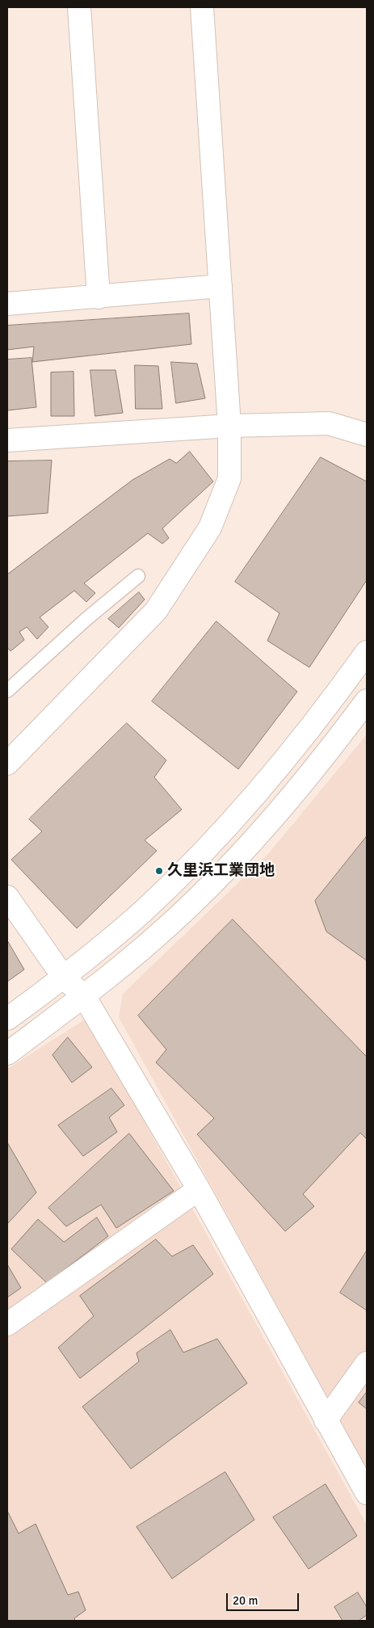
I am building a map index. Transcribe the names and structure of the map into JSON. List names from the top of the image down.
{
  "places": ["久里浜工業団地"],
  "scale_bar": "20 m"
}
